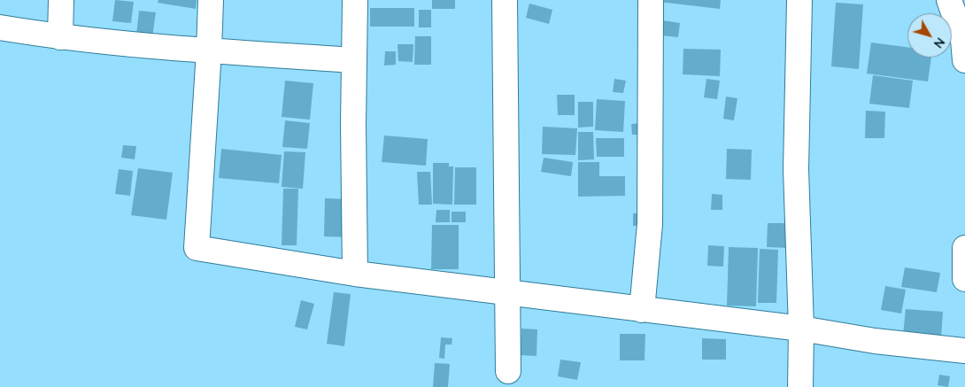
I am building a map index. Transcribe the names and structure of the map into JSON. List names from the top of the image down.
{
  "north": "bottom right"
}
